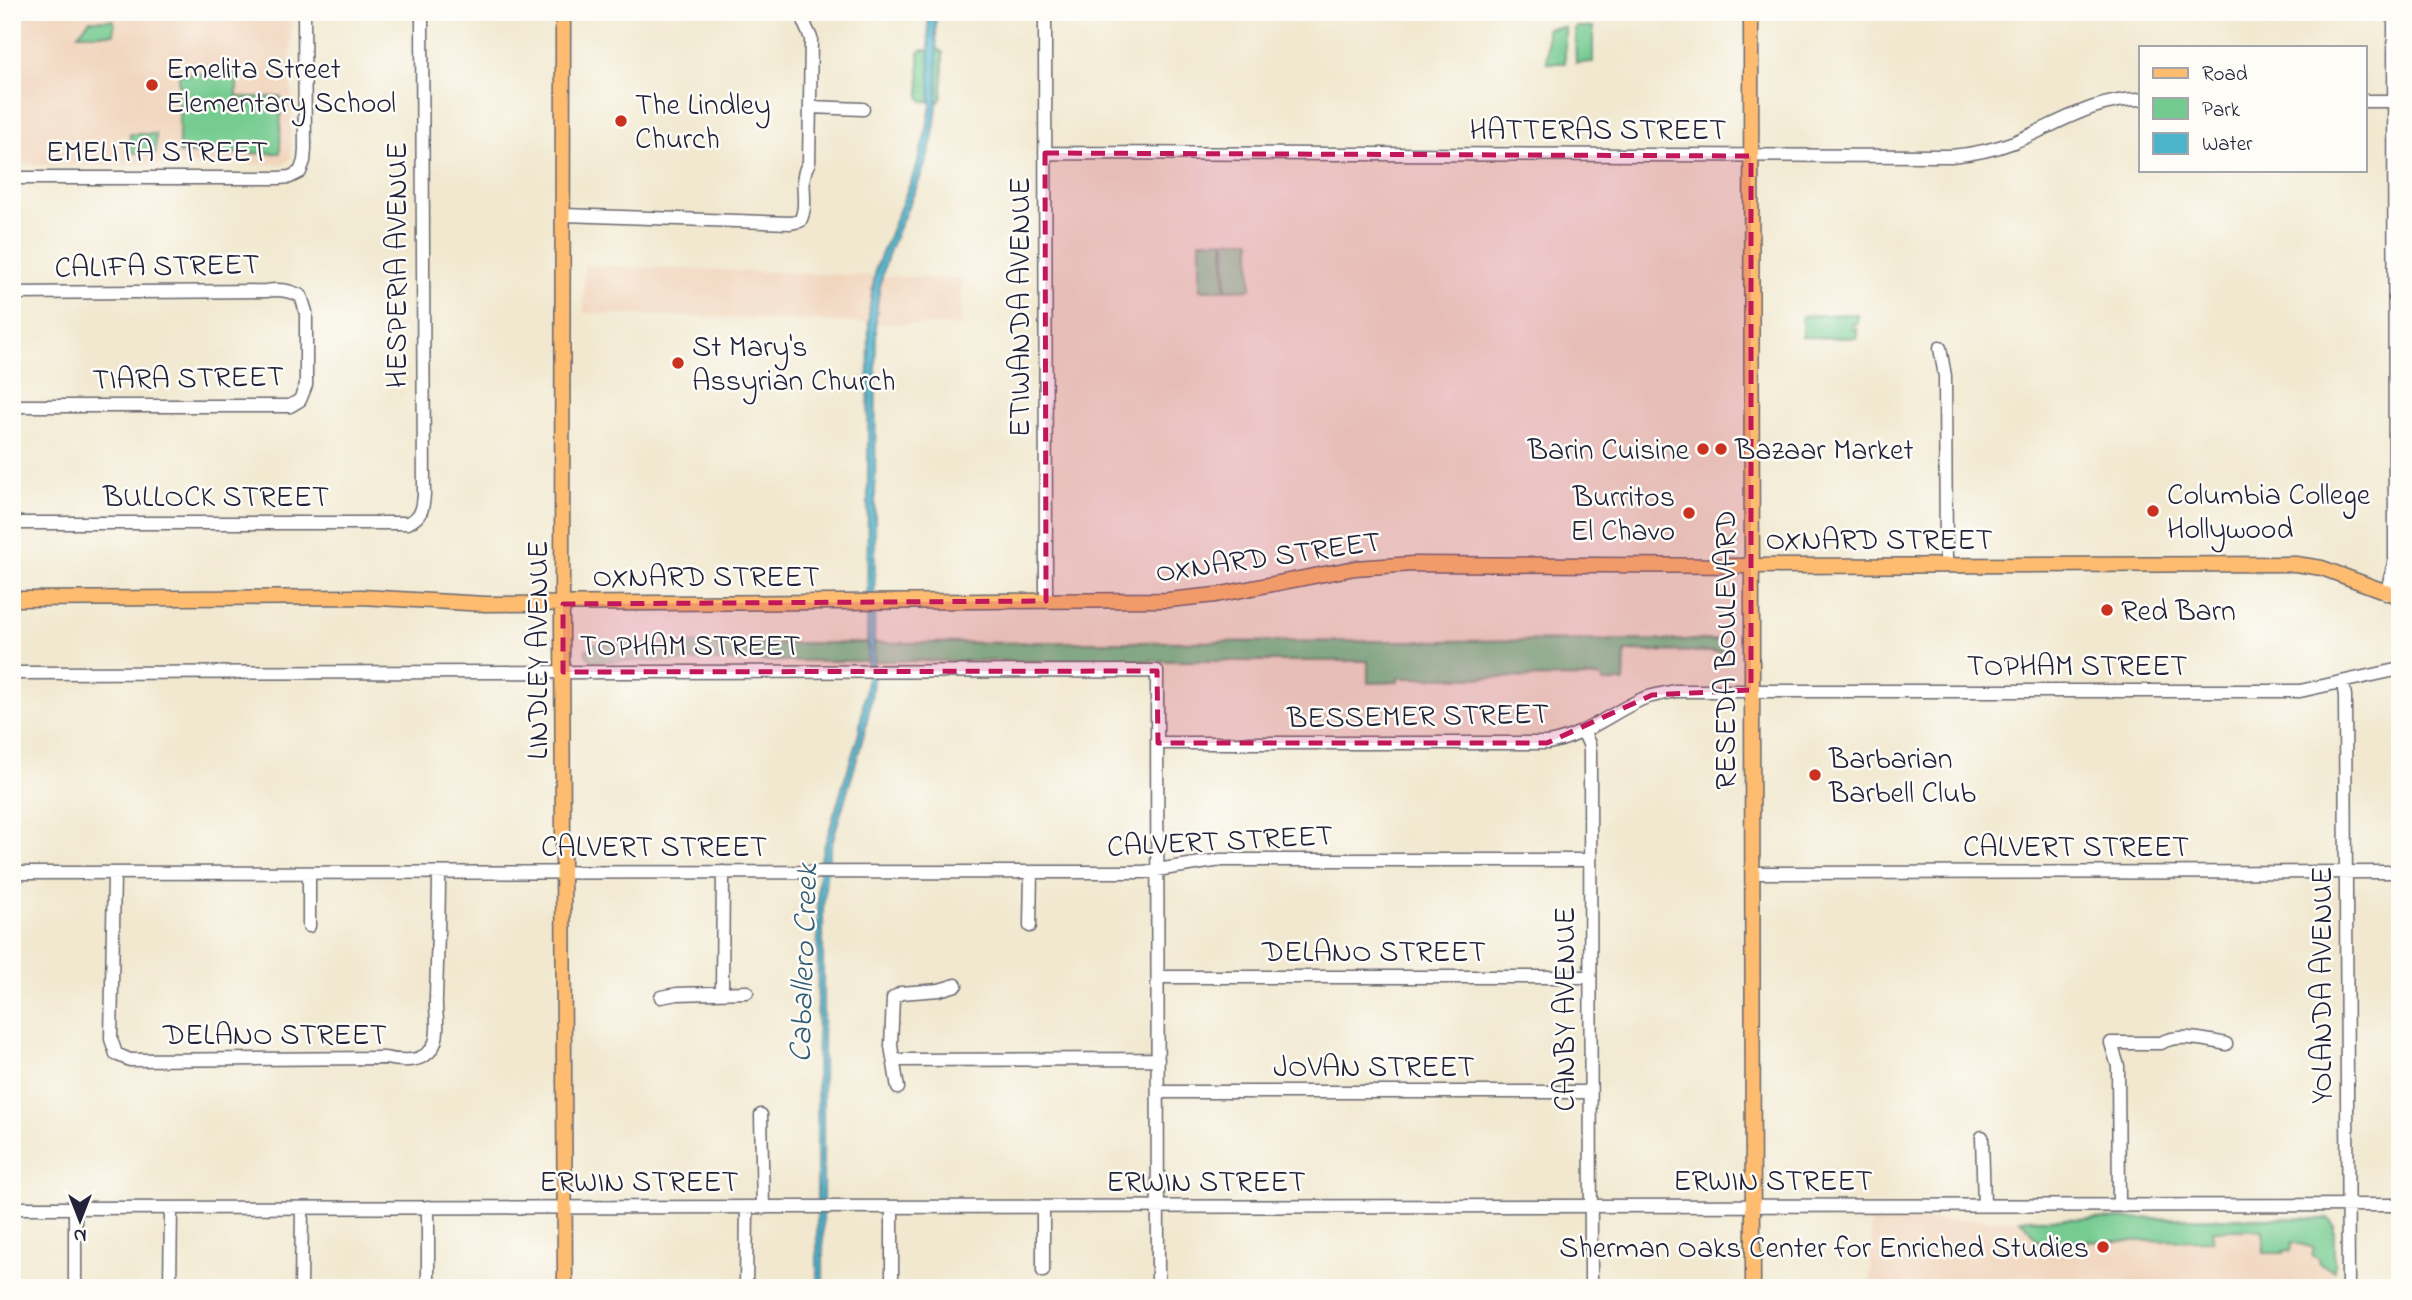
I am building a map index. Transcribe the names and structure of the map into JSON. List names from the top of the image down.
{
  "streets": {
    "main road": ["OXNARD STREET", "LINDLEY AVENUE", "RESEDA BOULEVARD"],
    "street": [
      "HATTERAS STREET",
      "EMELITA STREET",
      "CALIFA STREET",
      "HESPERIA AVENUE",
      "ETIWANDA AVENUE",
      "TIARA STREET",
      "BULLOCK STREET",
      "TOPHAM STREET",
      "BESSEMER STREET",
      "CALVERT STREET",
      "DELANO STREET",
      "YOLANDA AVENUE",
      "CANBY AVENUE",
      "JOVAN STREET",
      "ERWIN STREET"
    ]
  },
  "crossings": [
    ["HATTERAS STREET", "ETIWANDA AVENUE"],
    ["HATTERAS STREET", "RESEDA BOULEVARD"],
    ["CALIFA STREET", "TIARA STREET"],
    ["HESPERIA AVENUE", "BULLOCK STREET"],
    ["ETIWANDA AVENUE", "OXNARD STREET"],
    ["OXNARD STREET", "LINDLEY AVENUE"],
    ["OXNARD STREET", "RESEDA BOULEVARD"],
    ["TOPHAM STREET", "LINDLEY AVENUE"],
    ["TOPHAM STREET", "RESEDA BOULEVARD"],
    ["TOPHAM STREET", "BESSEMER STREET"],
    ["TOPHAM STREET", "YOLANDA AVENUE"],
    ["LINDLEY AVENUE", "CALVERT STREET"],
    ["LINDLEY AVENUE", "ERWIN STREET"],
    ["RESEDA BOULEVARD", "BESSEMER STREET"],
    ["RESEDA BOULEVARD", "CALVERT STREET"],
    ["RESEDA BOULEVARD", "ERWIN STREET"],
    ["BESSEMER STREET", "CANBY AVENUE"],
    ["CALVERT STREET", "DELANO STREET"],
    ["CALVERT STREET", "YOLANDA AVENUE"],
    ["CALVERT STREET", "CANBY AVENUE"],
    ["DELANO STREET", "CANBY AVENUE"],
    ["YOLANDA AVENUE", "ERWIN STREET"],
    ["CANBY AVENUE", "JOVAN STREET"],
    ["CANBY AVENUE", "ERWIN STREET"]
  ],
  "water": ["Caballero Creek"],
  "places": [
    "Emelita Street Elementary School",
    "The Lindley Church",
    "St Mary's Assyrian Church",
    "Barin Cuisine",
    "Bazaar Market",
    "Columbia College Hollywood",
    "Burritos El Chavo",
    "Red Barn",
    "Barbarian Barbell Club",
    "Sherman Oaks Center for Enriched Studies"
  ],
  "legend": ["Road", "Park", "Water"],
  "north": "bottom"
}
